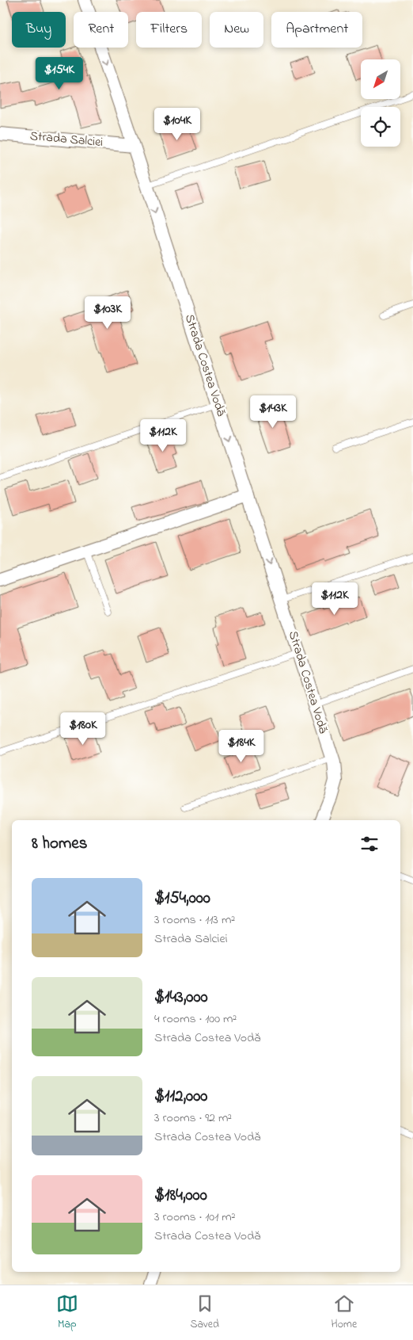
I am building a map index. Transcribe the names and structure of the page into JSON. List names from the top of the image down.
{
  "streets": {
    "street": ["Strada Salciei", "Strada Costea Vodă"]
  },
  "crossings": [
    ["Strada Salciei", "Strada Costea Vodă"]
  ],
  "one_way": ["Strada Costea Vodă"],
  "north": "bottom left",
  "page": {
    "chip": [
      "Buy",
      "Rent",
      "Filters",
      "New",
      "Apartment"
    ],
    "price": [
      "$154K",
      "$104K",
      "$103K",
      "$143K",
      "$112K",
      "$112K",
      "$180K",
      "$184K"
    ],
    "heading": "8 homes",
    "list": [
      {
        "name": "$154,000",
        "note": "3 rooms · 113 m² · Strada Salciei"
      },
      {
        "name": "$143,000",
        "note": "4 rooms · 100 m² · Strada Costea Vodă"
      },
      {
        "name": "$112,000",
        "note": "3 rooms · 92 m² · Strada Costea Vodă"
      },
      {
        "name": "$184,000",
        "note": "3 rooms · 101 m² · Strada Costea Vodă"
      }
    ],
    "tabs": ["Map", "Saved", "Home"]
  }
}
